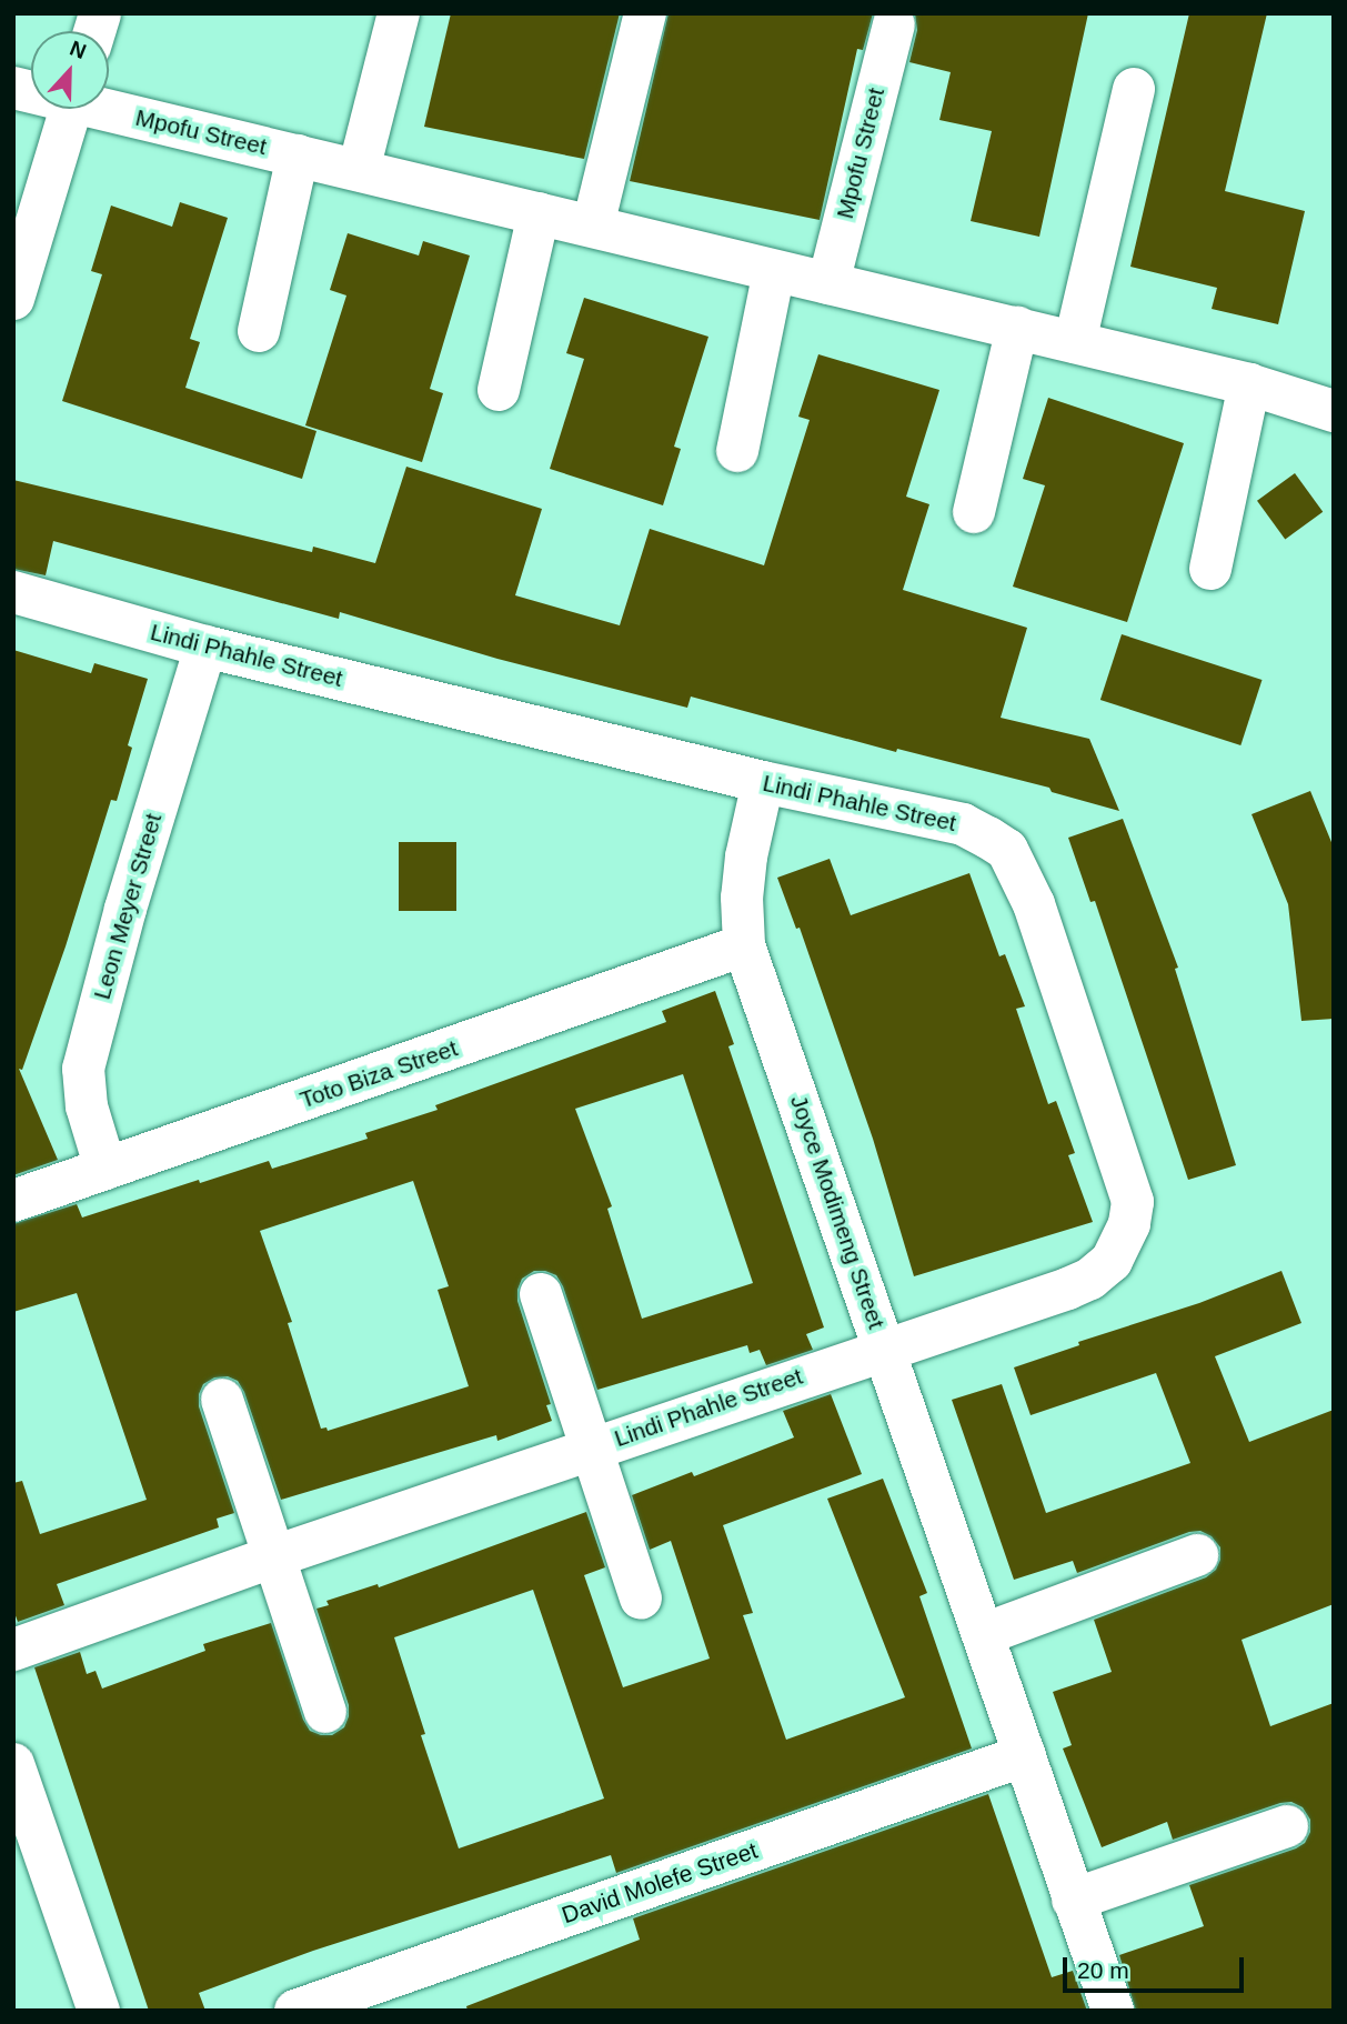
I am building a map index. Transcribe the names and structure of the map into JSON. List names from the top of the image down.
{
  "streets": {
    "street": [
      "Mpofu Street",
      "Lindi Phahle Street",
      "Leon Meyer Street",
      "Toto Biza Street",
      "Joyce Modimeng Street",
      "David Molefe Street"
    ]
  },
  "crossings": [
    ["Lindi Phahle Street", "Leon Meyer Street"],
    ["Lindi Phahle Street", "Joyce Modimeng Street"],
    ["Leon Meyer Street", "Toto Biza Street"],
    ["Toto Biza Street", "Joyce Modimeng Street"],
    ["Joyce Modimeng Street", "David Molefe Street"]
  ],
  "scale_bar": "20 m",
  "north": "top"
}
